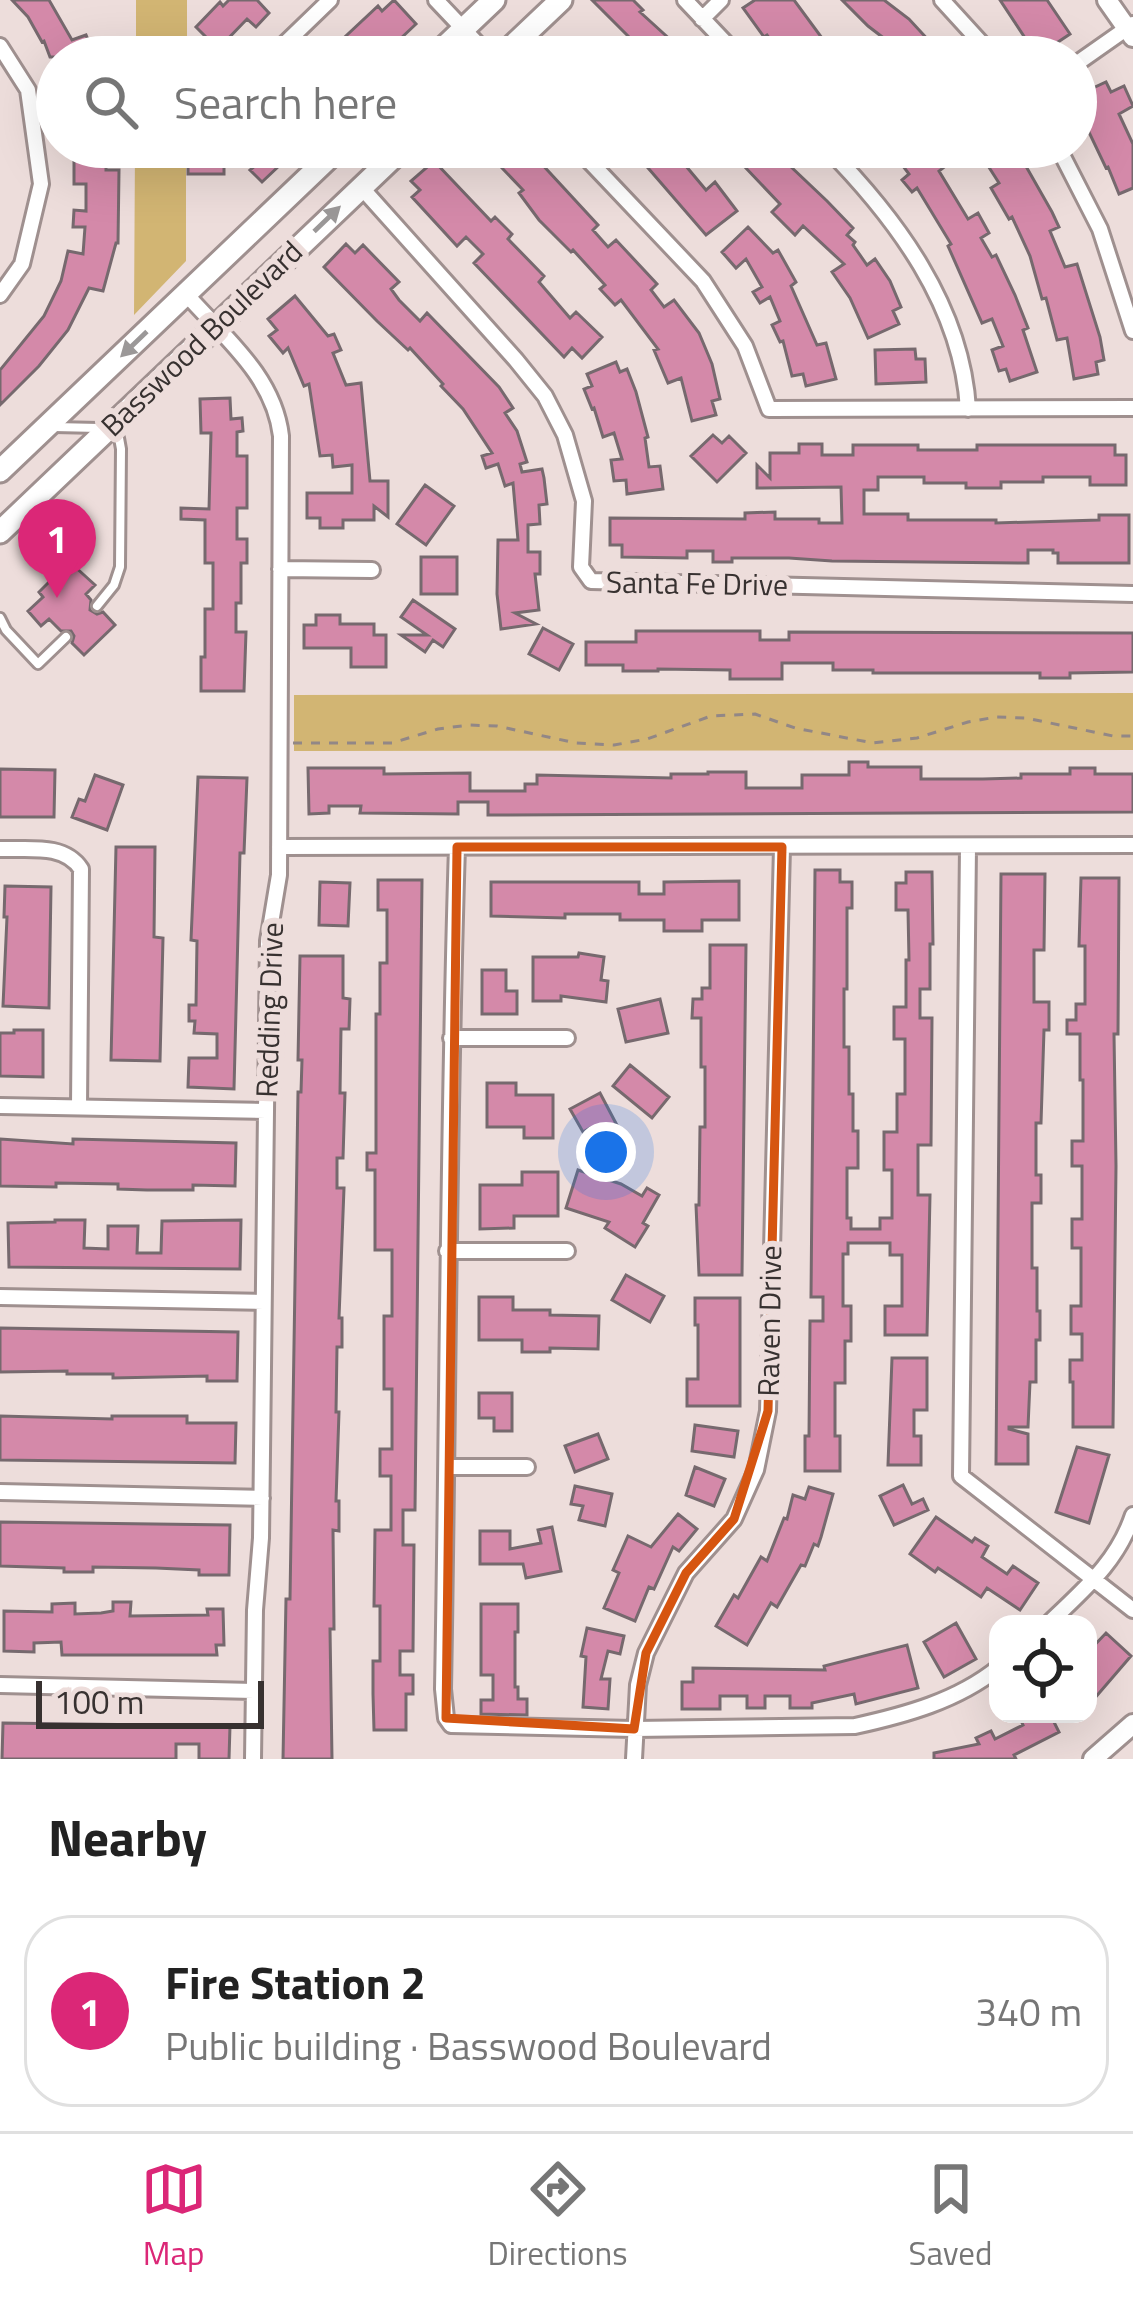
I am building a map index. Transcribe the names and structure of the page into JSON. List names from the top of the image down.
{
  "streets": {
    "main road": ["Basswood Boulevard"],
    "street": ["Santa Fe Drive", "Redding Drive", "Raven Drive"]
  },
  "crossings": [
    ["Basswood Boulevard", "Santa Fe Drive"],
    ["Basswood Boulevard", "Redding Drive"]
  ],
  "scale_bar": "100 m",
  "page": {
    "search": "Search here",
    "pins": "1",
    "scale": "100 m",
    "heading": "Nearby",
    "list": [
      {
        "mark": "1",
        "name": "Fire Station 2",
        "note": "Public building · Basswood Boulevard",
        "value": "340 m"
      }
    ],
    "nav": ["Map", "Directions", "Saved"]
  }
}
